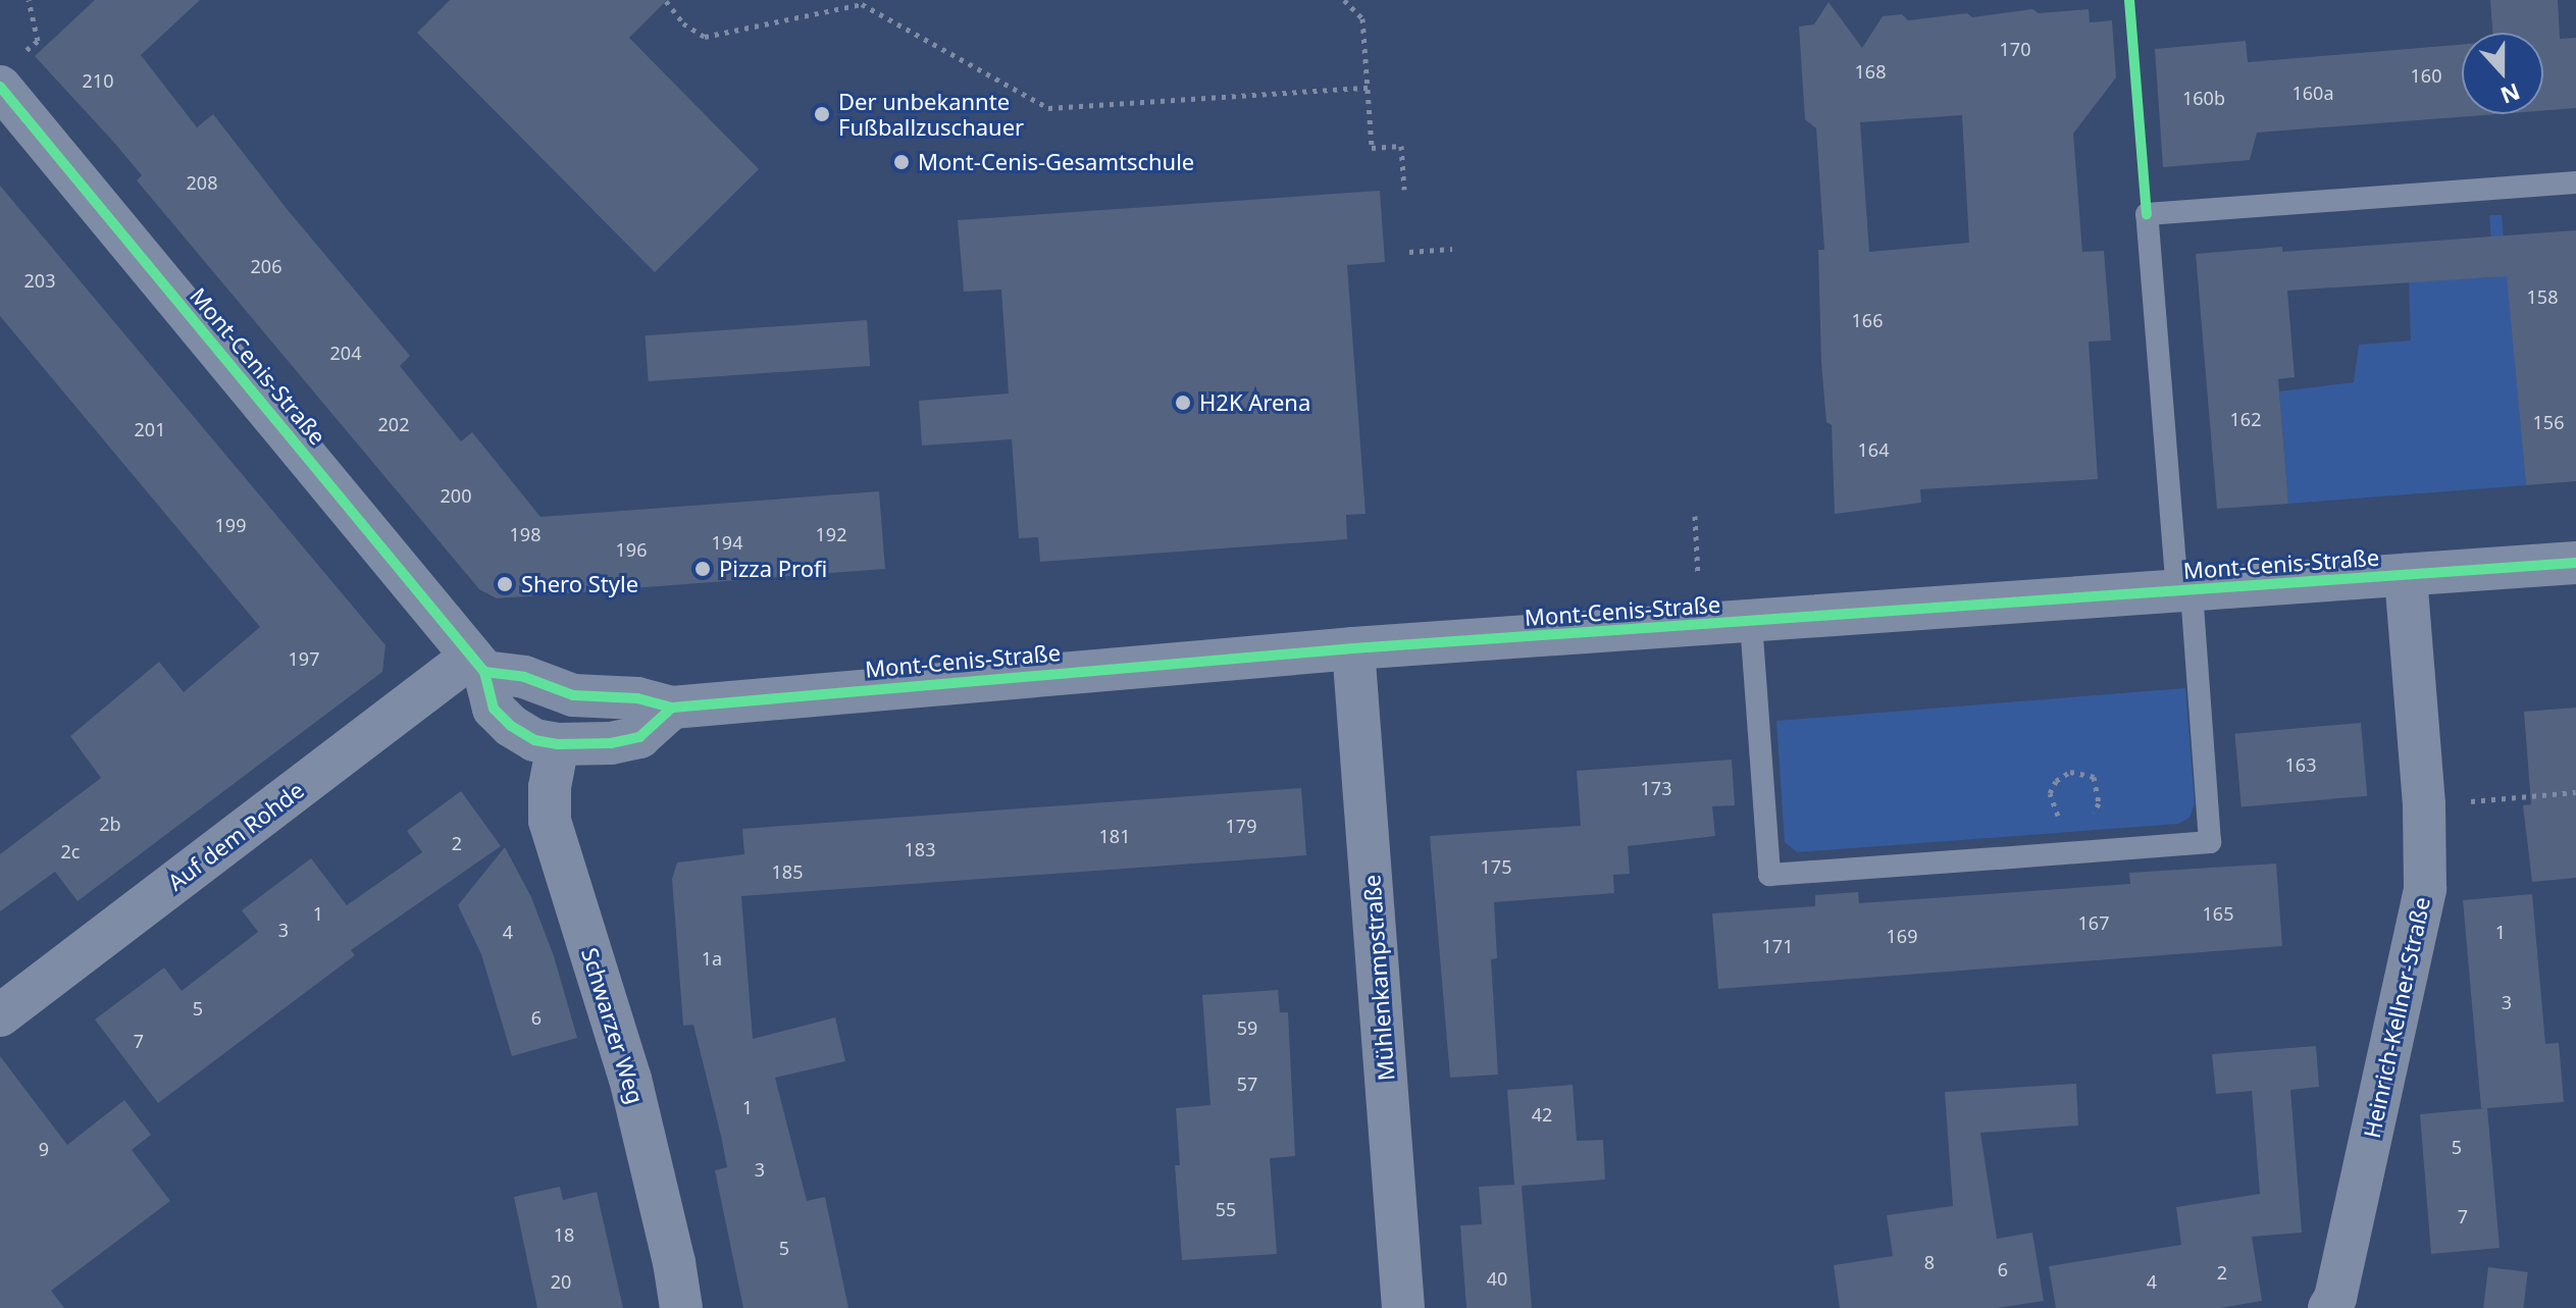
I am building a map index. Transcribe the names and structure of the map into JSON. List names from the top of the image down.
{
  "streets": {
    "street": [
      "Mont-Cenis-Straße",
      "Auf dem Rohde",
      "Mühlenkampstraße",
      "Heinrich-Kellner-Straße",
      "Schwarzer Weg"
    ]
  },
  "crossings": [
    ["Mont-Cenis-Straße", "Auf dem Rohde"],
    ["Mont-Cenis-Straße", "Mühlenkampstraße"],
    ["Mont-Cenis-Straße", "Heinrich-Kellner-Straße"],
    ["Mont-Cenis-Straße", "Schwarzer Weg"]
  ],
  "places": [
    "Der unbekannte Fußballzuschauer",
    "Mont-Cenis-Gesamtschule",
    "H2K Arena",
    "Pizza Profi",
    "Shero Style"
  ],
  "house_numbers": [
    "170",
    "168",
    "160",
    "210",
    "160a",
    "160b",
    "208",
    "206",
    "203",
    "158",
    "166",
    "204",
    "162",
    "156",
    "202",
    "201",
    "164",
    "200",
    "199",
    "198",
    "192",
    "194",
    "196",
    "197",
    "163",
    "173",
    "2b",
    "179",
    "181",
    "2",
    "183",
    "2c",
    "175",
    "185",
    "1",
    "165",
    "167",
    "3",
    "4",
    "1",
    "169",
    "171",
    "1a",
    "3",
    "5",
    "6",
    "59",
    "7",
    "57",
    "1",
    "42",
    "5",
    "9",
    "3",
    "55",
    "7",
    "18",
    "5",
    "8",
    "6",
    "2",
    "40",
    "20",
    "4"
  ],
  "north": "bottom"
}
